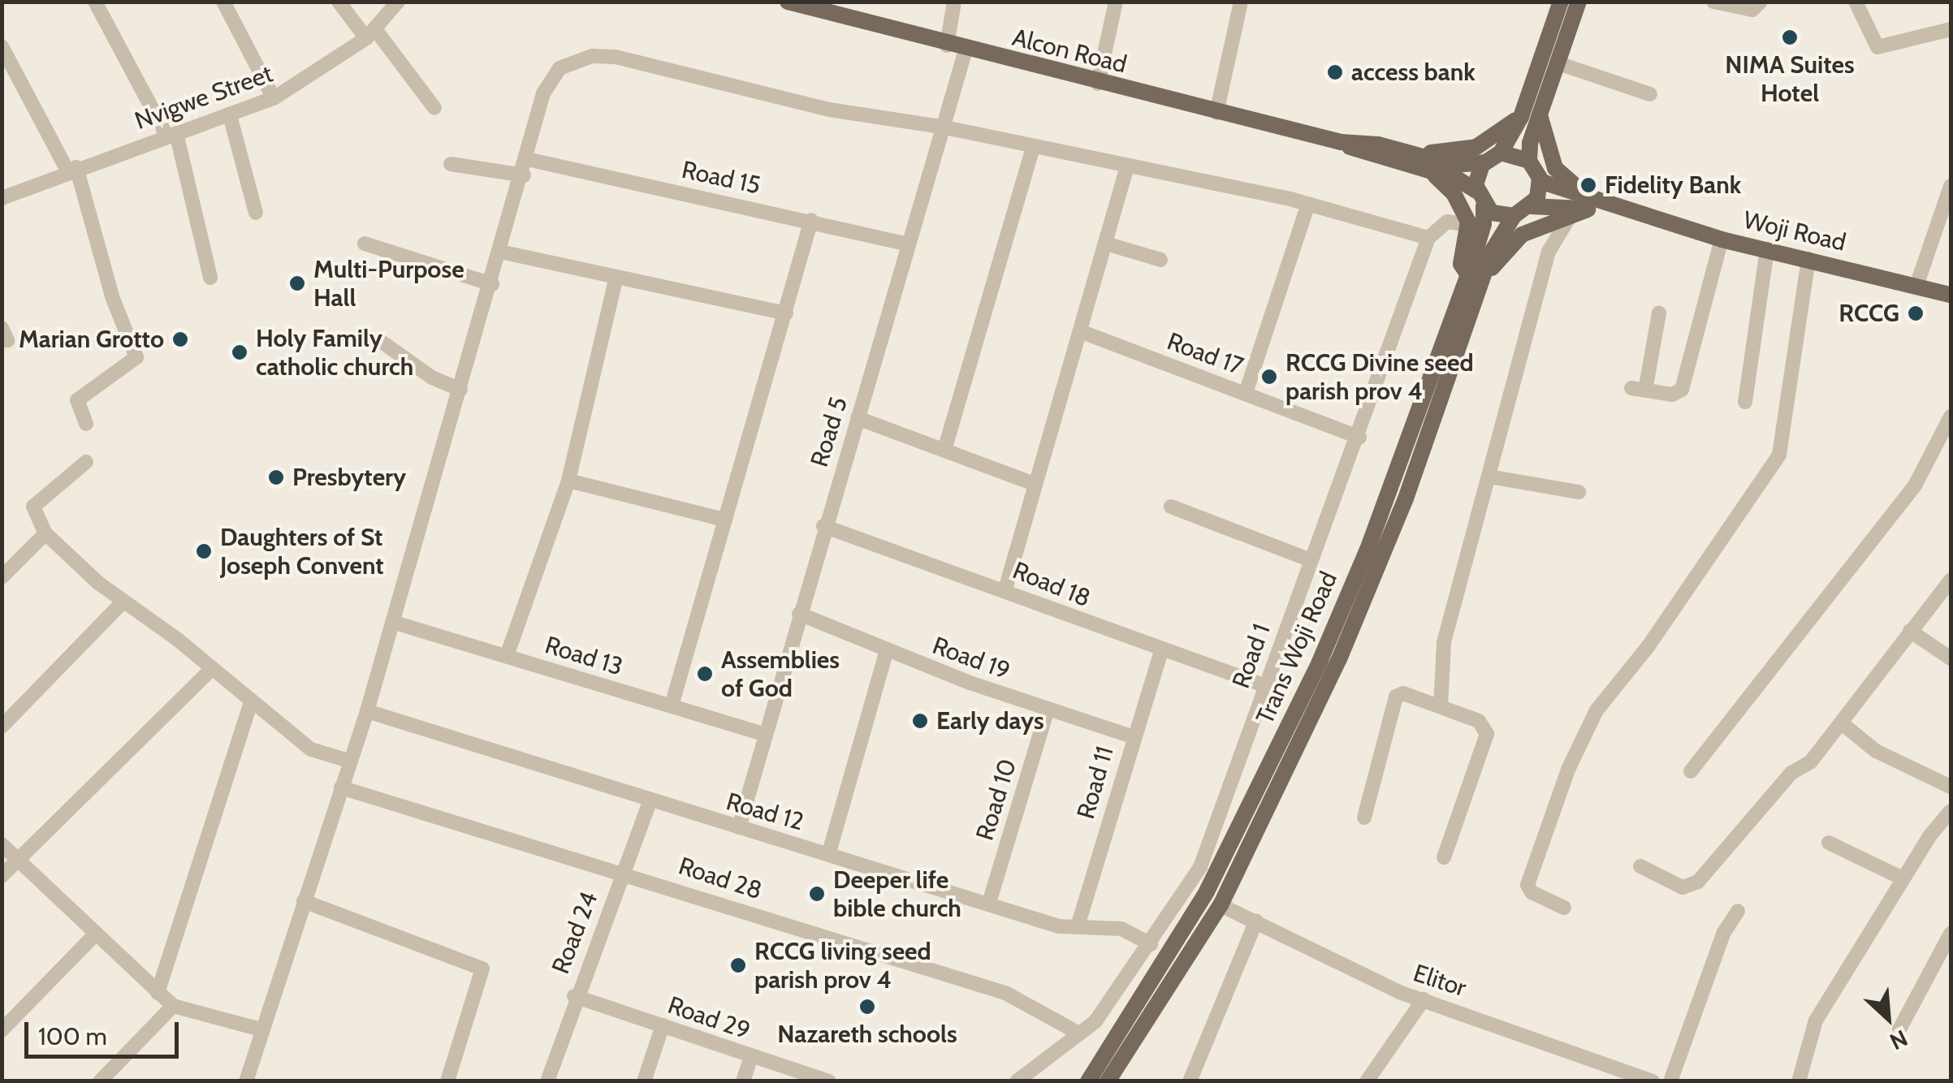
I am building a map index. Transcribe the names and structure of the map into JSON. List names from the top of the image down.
{
  "streets": {
    "main road": ["Alcon Road", "Woji Road", "Trans Woji Road"],
    "street": [
      "Nvigwe Street",
      "Road 15",
      "Road 17",
      "Road 5",
      "Road 18",
      "Road 13",
      "Road 1",
      "Road 19",
      "Road 11",
      "Road 10",
      "Road 12",
      "Road 28",
      "Road 24",
      "Elitor",
      "Road 29"
    ]
  },
  "crossings": [
    ["Alcon Road", "Road 5"],
    ["Road 15", "Road 5"],
    ["Road 17", "Road 1"],
    ["Road 5", "Road 18"],
    ["Road 5", "Road 13"],
    ["Road 5", "Road 19"],
    ["Road 5", "Road 12"],
    ["Road 18", "Road 1"],
    ["Road 18", "Road 11"],
    ["Trans Woji Road", "Elitor"],
    ["Road 1", "Road 12"],
    ["Road 1", "Road 28"],
    ["Road 19", "Road 11"],
    ["Road 19", "Road 10"],
    ["Road 11", "Road 12"],
    ["Road 10", "Road 12"],
    ["Road 12", "Road 24"],
    ["Road 28", "Road 24"],
    ["Road 24", "Road 29"]
  ],
  "places": [
    "NIMA Suites Hotel",
    "access bank",
    "Fidelity Bank",
    "Multi-Purpose Hall",
    "RCCG",
    "Marian Grotto",
    "Holy Family catholic church",
    "RCCG Divine seed parish prov 4",
    "Presbytery",
    "Daughters of St Joseph Convent",
    "Assemblies of God",
    "Early days",
    "Deeper life bible church",
    "RCCG living seed parish prov 4",
    "Nazareth schools"
  ],
  "scale_bar": "100 m",
  "north": "bottom right"
}
